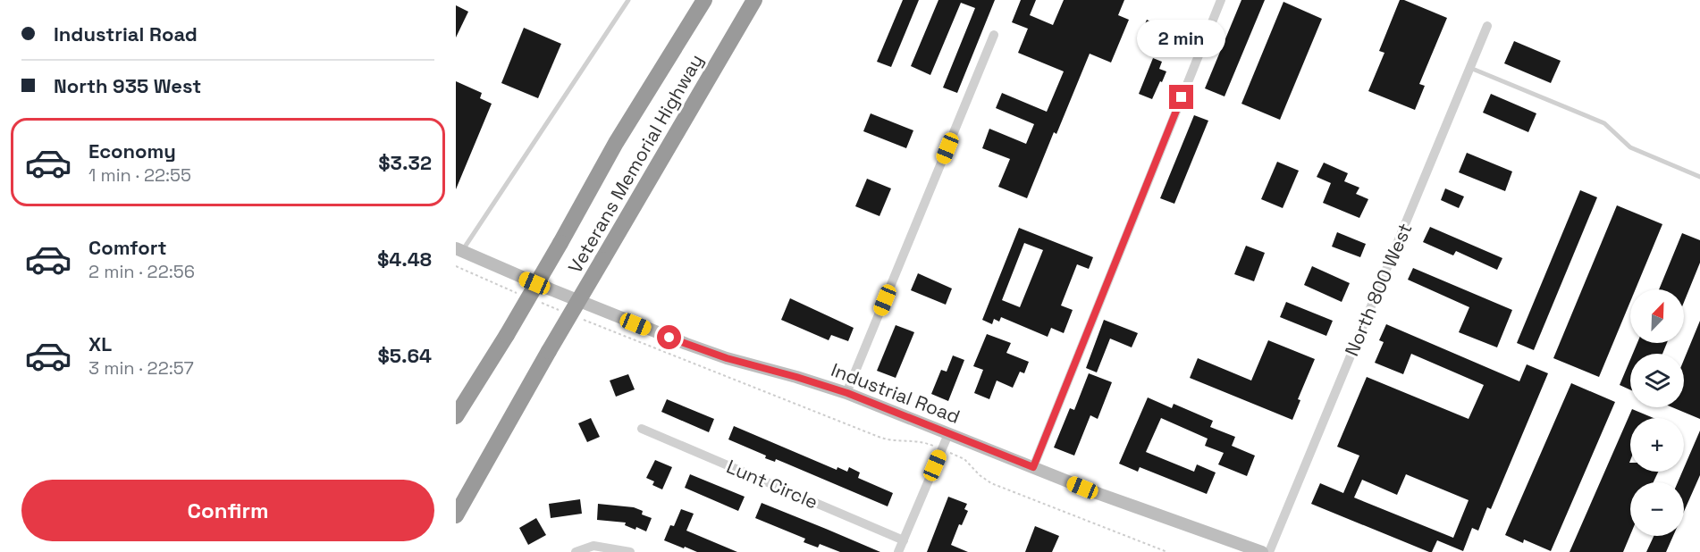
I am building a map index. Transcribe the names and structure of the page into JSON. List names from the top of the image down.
{
  "streets": {
    "highway": ["Veterans Memorial Highway"],
    "street": ["North 800 West", "Industrial Road", "Lunt Circle"]
  },
  "north": "top right",
  "page": {
    "banner": ["Industrial Road", "North 935 West"],
    "bubble": "2 min",
    "list": [
      {
        "name": "Economy",
        "note": "1 min · 22:55",
        "value": "$3.32"
      },
      {
        "name": "Comfort",
        "note": "2 min · 22:56",
        "value": "$4.48"
      },
      {
        "name": "XL",
        "note": "3 min · 22:57",
        "value": "$5.64"
      }
    ],
    "map_buttons": ["+", "−"],
    "buttons": "Confirm"
  }
}
